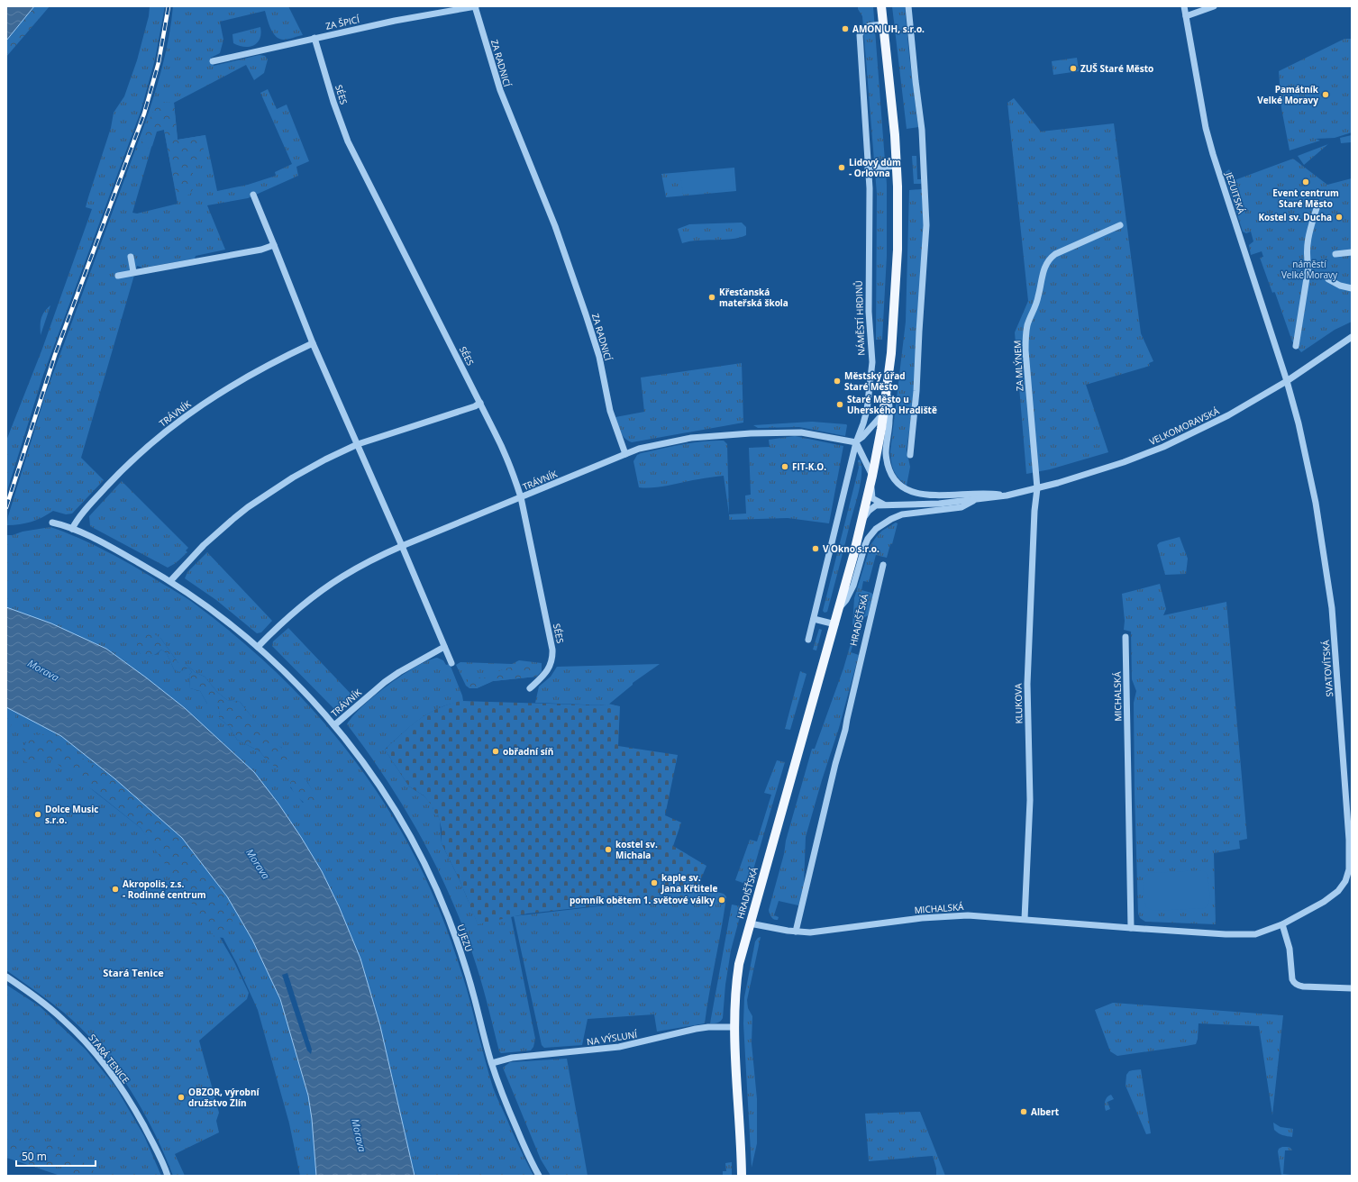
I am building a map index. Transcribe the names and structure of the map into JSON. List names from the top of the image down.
{
  "streets": {
    "main road": ["HRADIŠŤSKÁ"],
    "street": [
      "ZA ŠPICÍ",
      "ZA RADNICÍ",
      "SÉES",
      "JEZUITSKÁ",
      "NÁMĚSTÍ HRDINŮ",
      "ZA MLÝNEM",
      "TRÁVNÍK",
      "VELKOMORAVSKÁ",
      "SVATOVÍTSKÁ",
      "MICHALSKÁ",
      "KLUKOVA",
      "U JEZU",
      "NA VÝSLUNÍ",
      "STARÁ TENICE"
    ]
  },
  "crossings": [
    ["ZA ŠPICÍ", "ZA RADNICÍ"],
    ["ZA ŠPICÍ", "SÉES"],
    ["ZA RADNICÍ", "TRÁVNÍK"],
    ["SÉES", "TRÁVNÍK"],
    ["JEZUITSKÁ", "VELKOMORAVSKÁ"],
    ["JEZUITSKÁ", "SVATOVÍTSKÁ"],
    ["ZA MLÝNEM", "VELKOMORAVSKÁ"],
    ["ZA MLÝNEM", "KLUKOVA"],
    ["TRÁVNÍK", "U JEZU"],
    ["VELKOMORAVSKÁ", "HRADIŠŤSKÁ"],
    ["VELKOMORAVSKÁ", "SVATOVÍTSKÁ"],
    ["VELKOMORAVSKÁ", "KLUKOVA"],
    ["HRADIŠŤSKÁ", "MICHALSKÁ"],
    ["HRADIŠŤSKÁ", "NA VÝSLUNÍ"],
    ["SVATOVÍTSKÁ", "MICHALSKÁ"],
    ["MICHALSKÁ", "KLUKOVA"],
    ["U JEZU", "NA VÝSLUNÍ"]
  ],
  "districts": ["Stará Tenice"],
  "water": ["Morava"],
  "parks": ["náměstí Velké Moravy"],
  "places": [
    "AMON UH, s.r.o.",
    "ZUŠ Staré Město",
    "Památník Velké Moravy",
    "Lidový dům - Orlovna",
    "Event centrum Staré Město",
    "Kostel sv. Ducha",
    "Křesťanská mateřská škola",
    "Městský úřad Staré Město",
    "Staré Město u Uherského Hradiště",
    "FIT-K.O.",
    "V Okno s.r.o.",
    "obřadní síň",
    "Dolce Music s.r.o.",
    "kostel sv. Michala",
    "kaple sv. Jana Křtitele",
    "Akropolis, z.s. - Rodinné centrum",
    "pomník obětem 1. světové války",
    "OBZOR, výrobní družstvo Zlín",
    "Albert"
  ],
  "scale_bar": "50 m"
}
